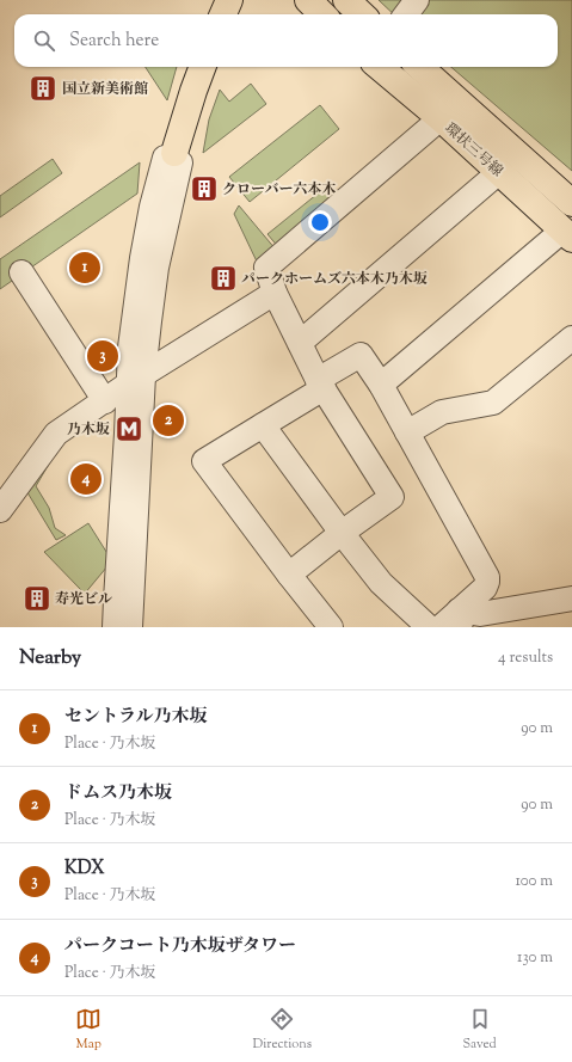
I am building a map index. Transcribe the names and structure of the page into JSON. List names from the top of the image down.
{
  "streets": {
    "main road": ["環状三号線"]
  },
  "places": {
    "building": [
      "国立新美術館",
      "クローバー六本木",
      "パークホームズ六本木乃木坂",
      "寿光ビル"
    ],
    "metro station": ["乃木坂"]
  },
  "page": {
    "search": "Search here",
    "pins": [
      "1",
      "3",
      "2",
      "4"
    ],
    "heading": ["Nearby", "4 results"],
    "list": [
      {
        "mark": "1",
        "name": "セントラル乃木坂",
        "note": "Place · 乃木坂",
        "value": "90 m"
      },
      {
        "mark": "2",
        "name": "ドムス乃木坂",
        "note": "Place · 乃木坂",
        "value": "90 m"
      },
      {
        "mark": "3",
        "name": "KDX",
        "note": "Place · 乃木坂",
        "value": "100 m"
      },
      {
        "mark": "4",
        "name": "パークコート乃木坂ザタワー",
        "note": "Place · 乃木坂",
        "value": "130 m"
      }
    ],
    "nav": ["Map", "Directions", "Saved"]
  }
}
